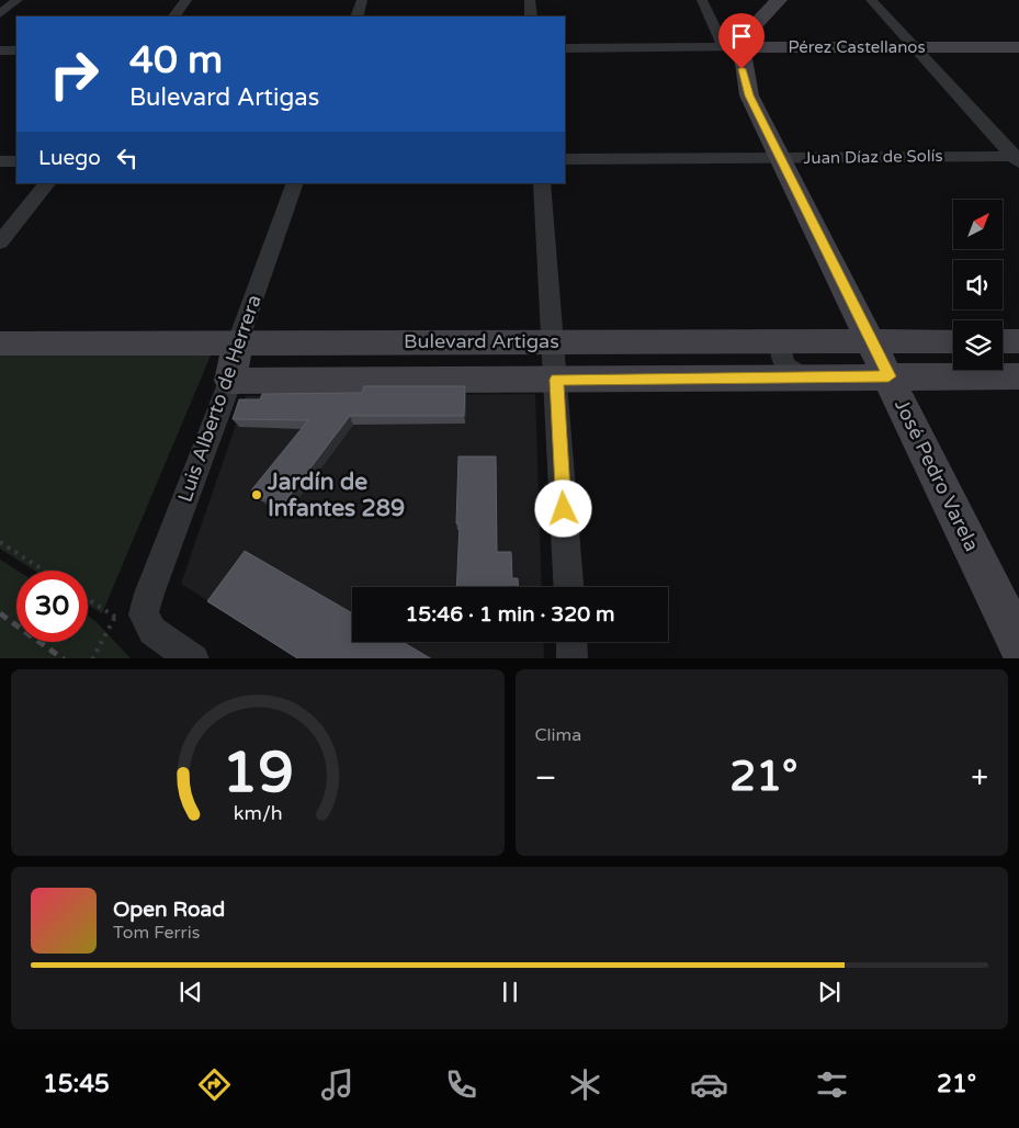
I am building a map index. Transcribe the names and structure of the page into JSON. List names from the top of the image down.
{
  "streets": {
    "street": [
      "Pérez Castellanos",
      "Juan Díaz de Solís",
      "Bulevard Artigas",
      "Luis Alberto de Herrera",
      "José Pedro Varela"
    ]
  },
  "crossings": [
    ["Pérez Castellanos", "José Pedro Varela"],
    ["Juan Díaz de Solís", "José Pedro Varela"],
    ["Bulevard Artigas", "Luis Alberto de Herrera"],
    ["Bulevard Artigas", "José Pedro Varela"]
  ],
  "places": ["Jardín de Infantes 289"],
  "north": "top right",
  "page": {
    "turn": ["40 m", "Bulevard Artigas"],
    "then": "Luego",
    "limit": "30",
    "trip": "15:46 · 1 min · 320 m",
    "tile": "Clima",
    "heat": ["−", "21°", "+"],
    "song": ["Open Road", "Tom Ferris"],
    "tabs": ["15:45", "21°"],
    "gauge": ["19", "km/h"]
  }
}
